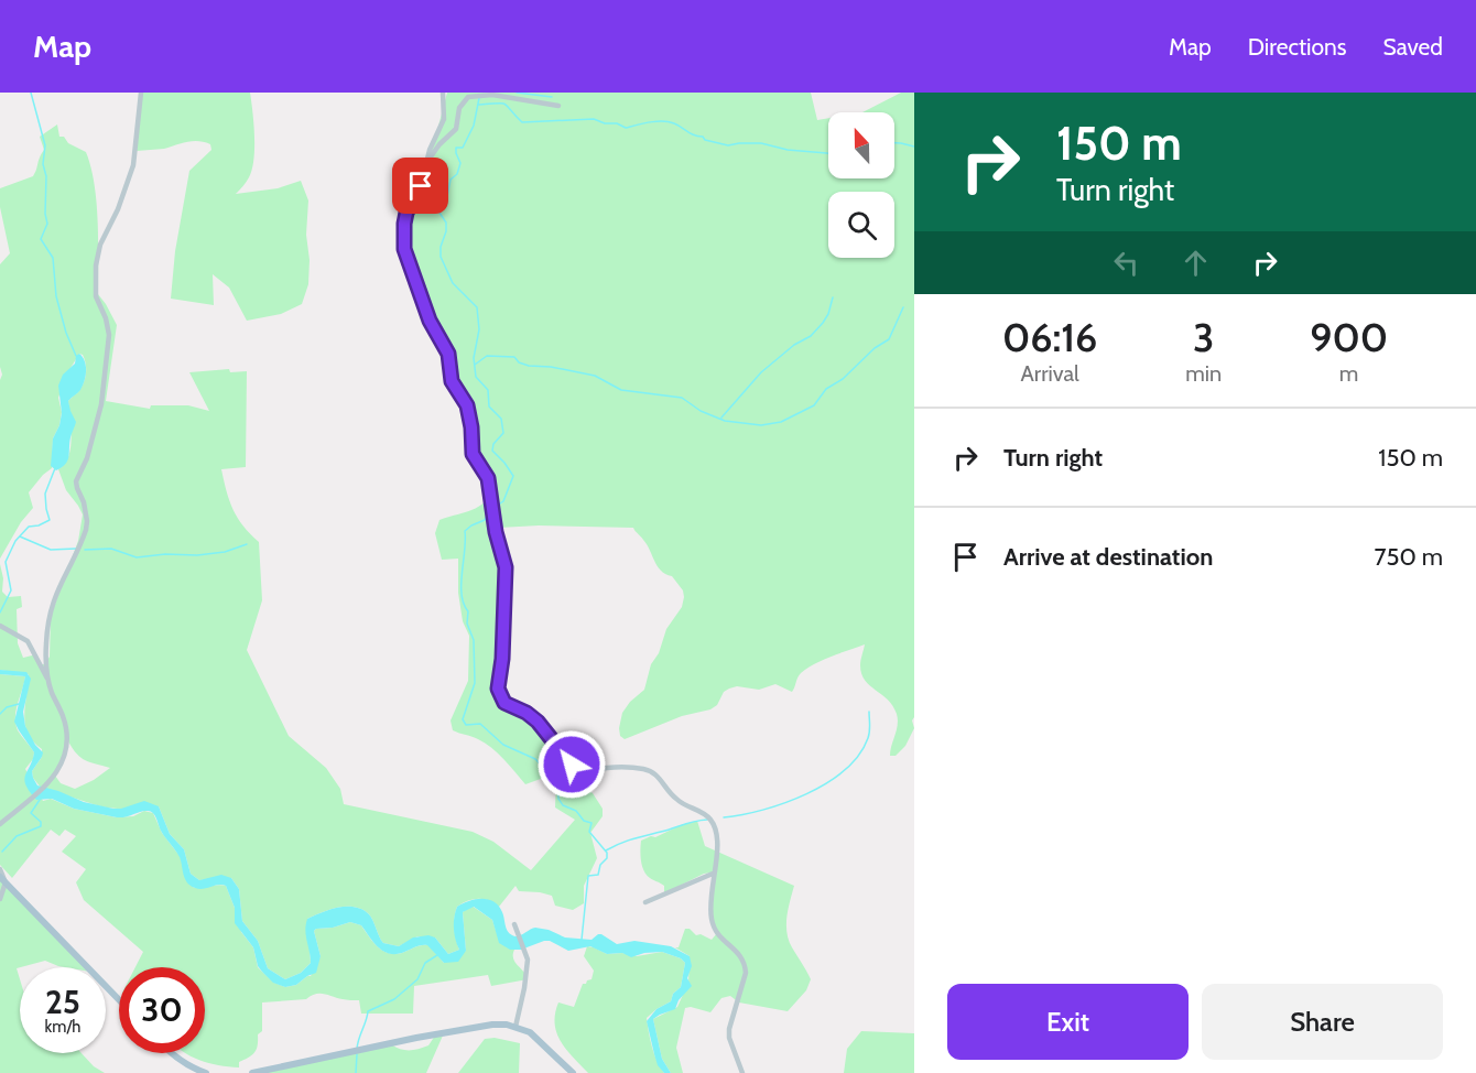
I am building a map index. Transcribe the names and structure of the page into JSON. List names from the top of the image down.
{
  "north": "top",
  "page": {
    "header": "Map",
    "nav": ["Map", "Directions", "Saved"],
    "turn": ["150 m", "Turn right"],
    "eta": [
      "06:16",
      "Arrival",
      "3",
      "min",
      "900",
      "m"
    ],
    "list": [
      {
        "name": "Turn right",
        "value": "150 m"
      },
      {
        "name": "Arrive at destination",
        "value": "750 m"
      }
    ],
    "speed": "25 km/h",
    "limit": "30",
    "buttons": ["Exit", "Share"]
  }
}
